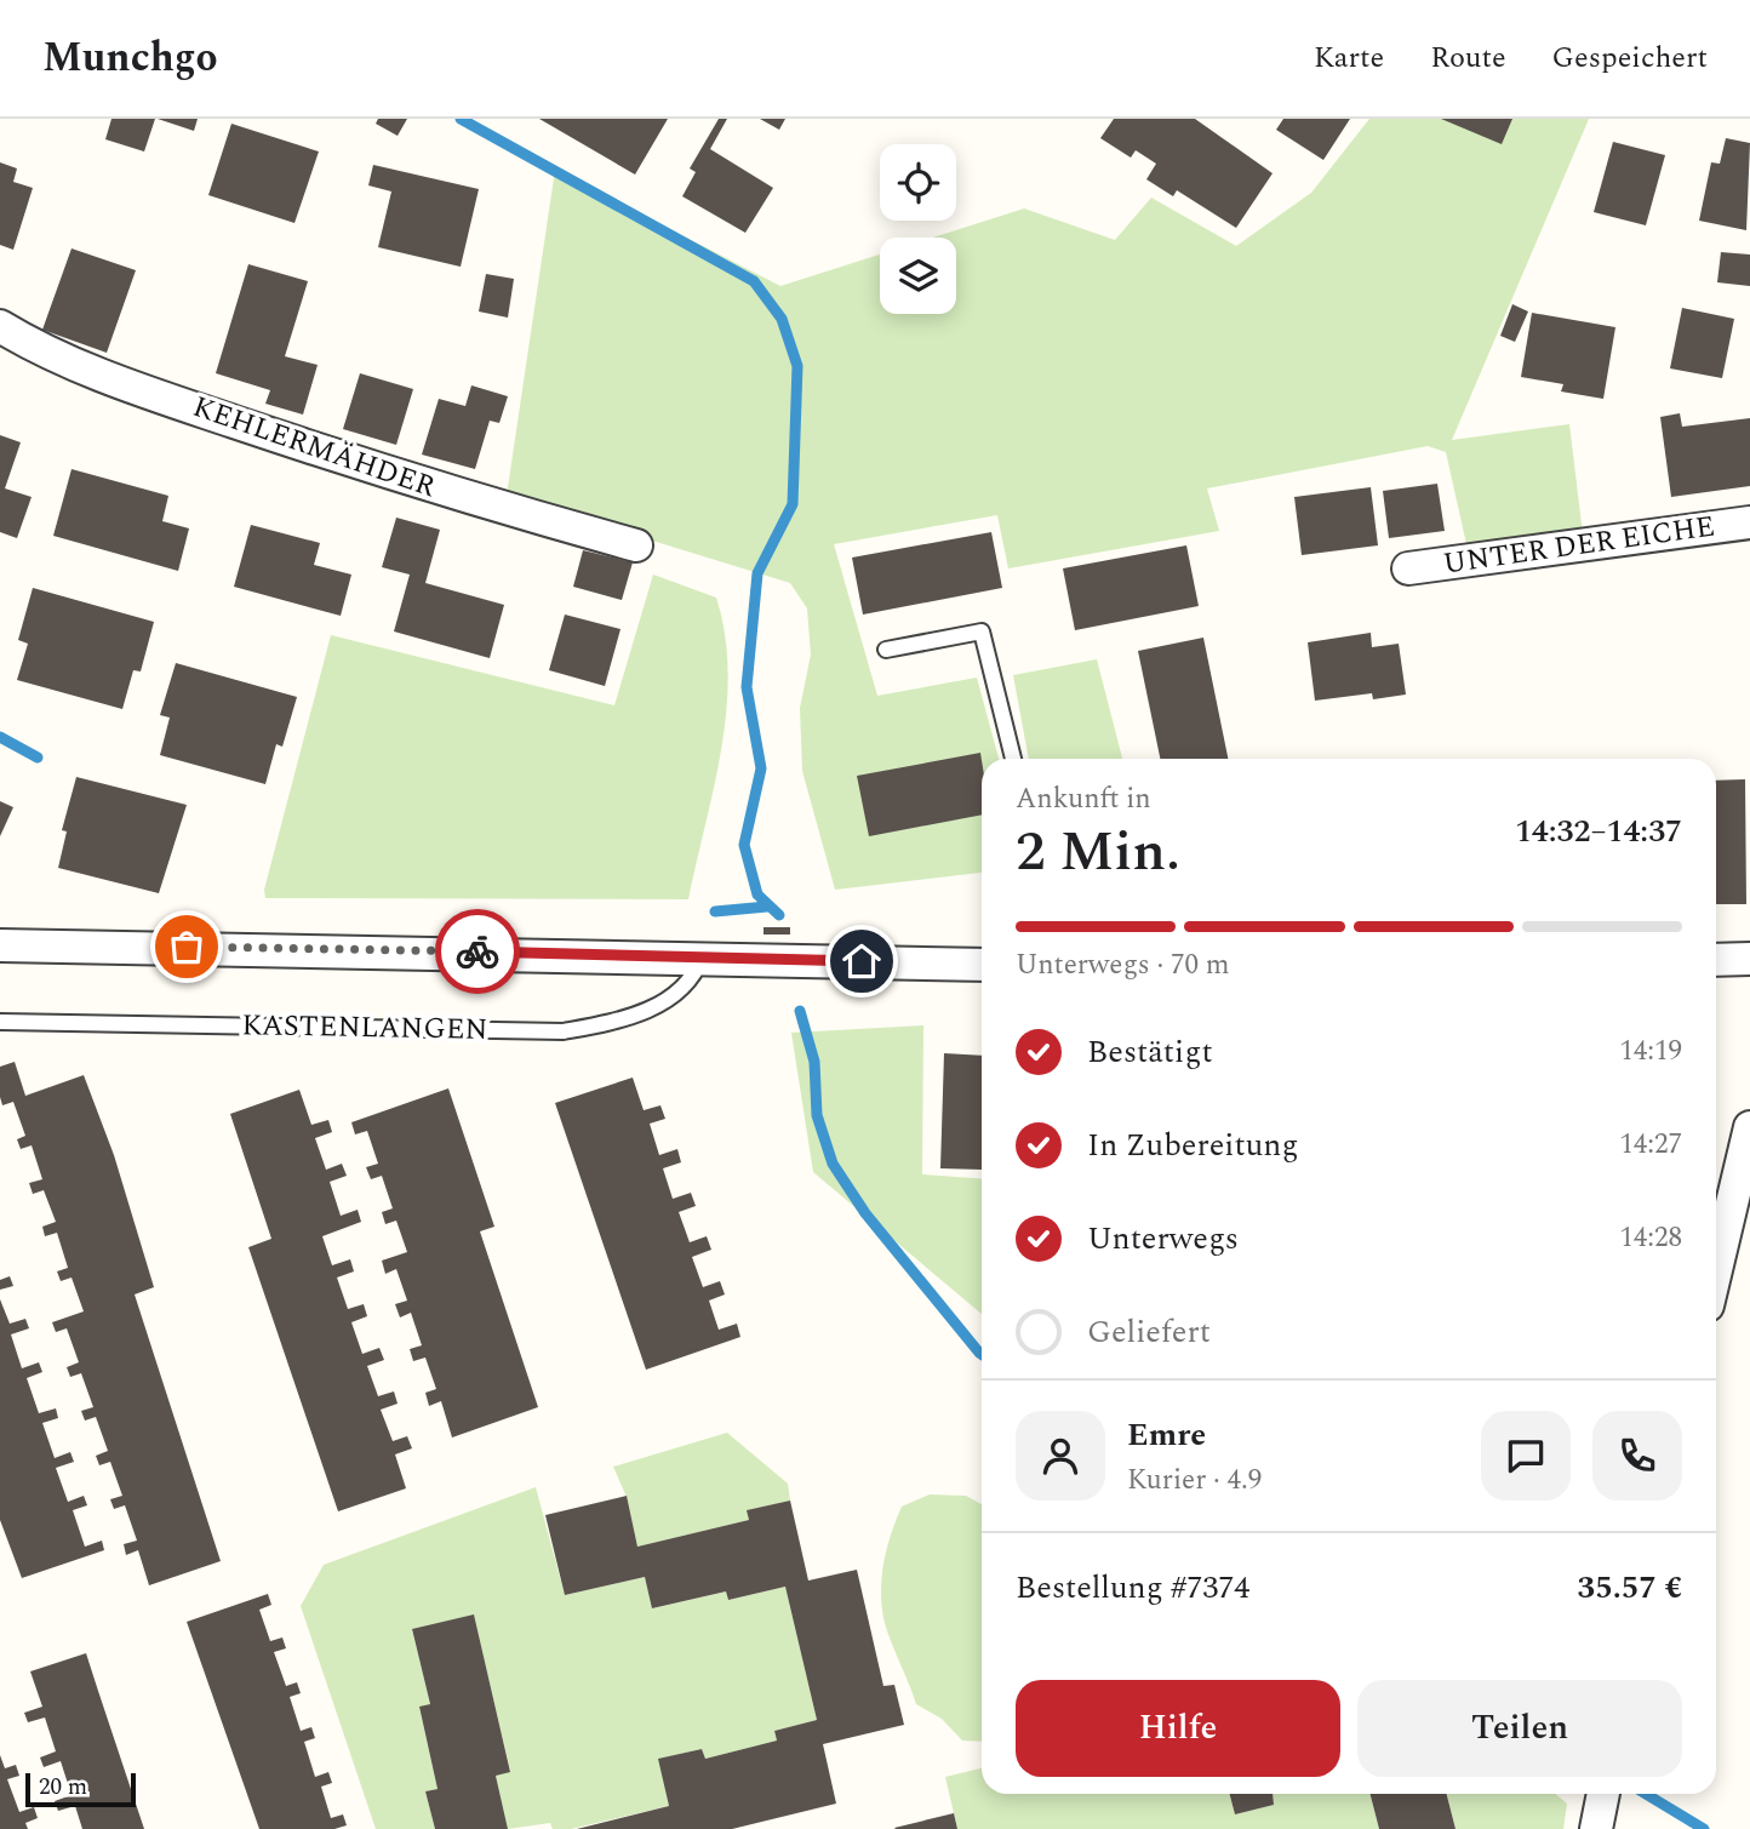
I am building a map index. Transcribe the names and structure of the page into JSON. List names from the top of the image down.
{
  "streets": {
    "street": ["KEHLERMÄHDER", "UNTER DER EICHE"],
    "lane": ["KASTENLANGEN"]
  },
  "scale_bar": "20 m",
  "page": {
    "header": "Munchgo",
    "nav": ["Karte", "Route", "Gespeichert"],
    "heading": ["2 Min.", "Ankunft in", "14:32–14:37"],
    "panel": [
      "Emre",
      "Kurier · 4.9",
      "Bestellung #7374",
      "35.57 €"
    ],
    "bar": "Unterwegs · 70 m",
    "list": [
      ["Bestätigt", "14:19"],
      ["In Zubereitung", "14:27"],
      ["Unterwegs", "14:28"],
      "Geliefert"
    ],
    "buttons": ["Hilfe", "Teilen"],
    "scale": "20 m"
  }
}
